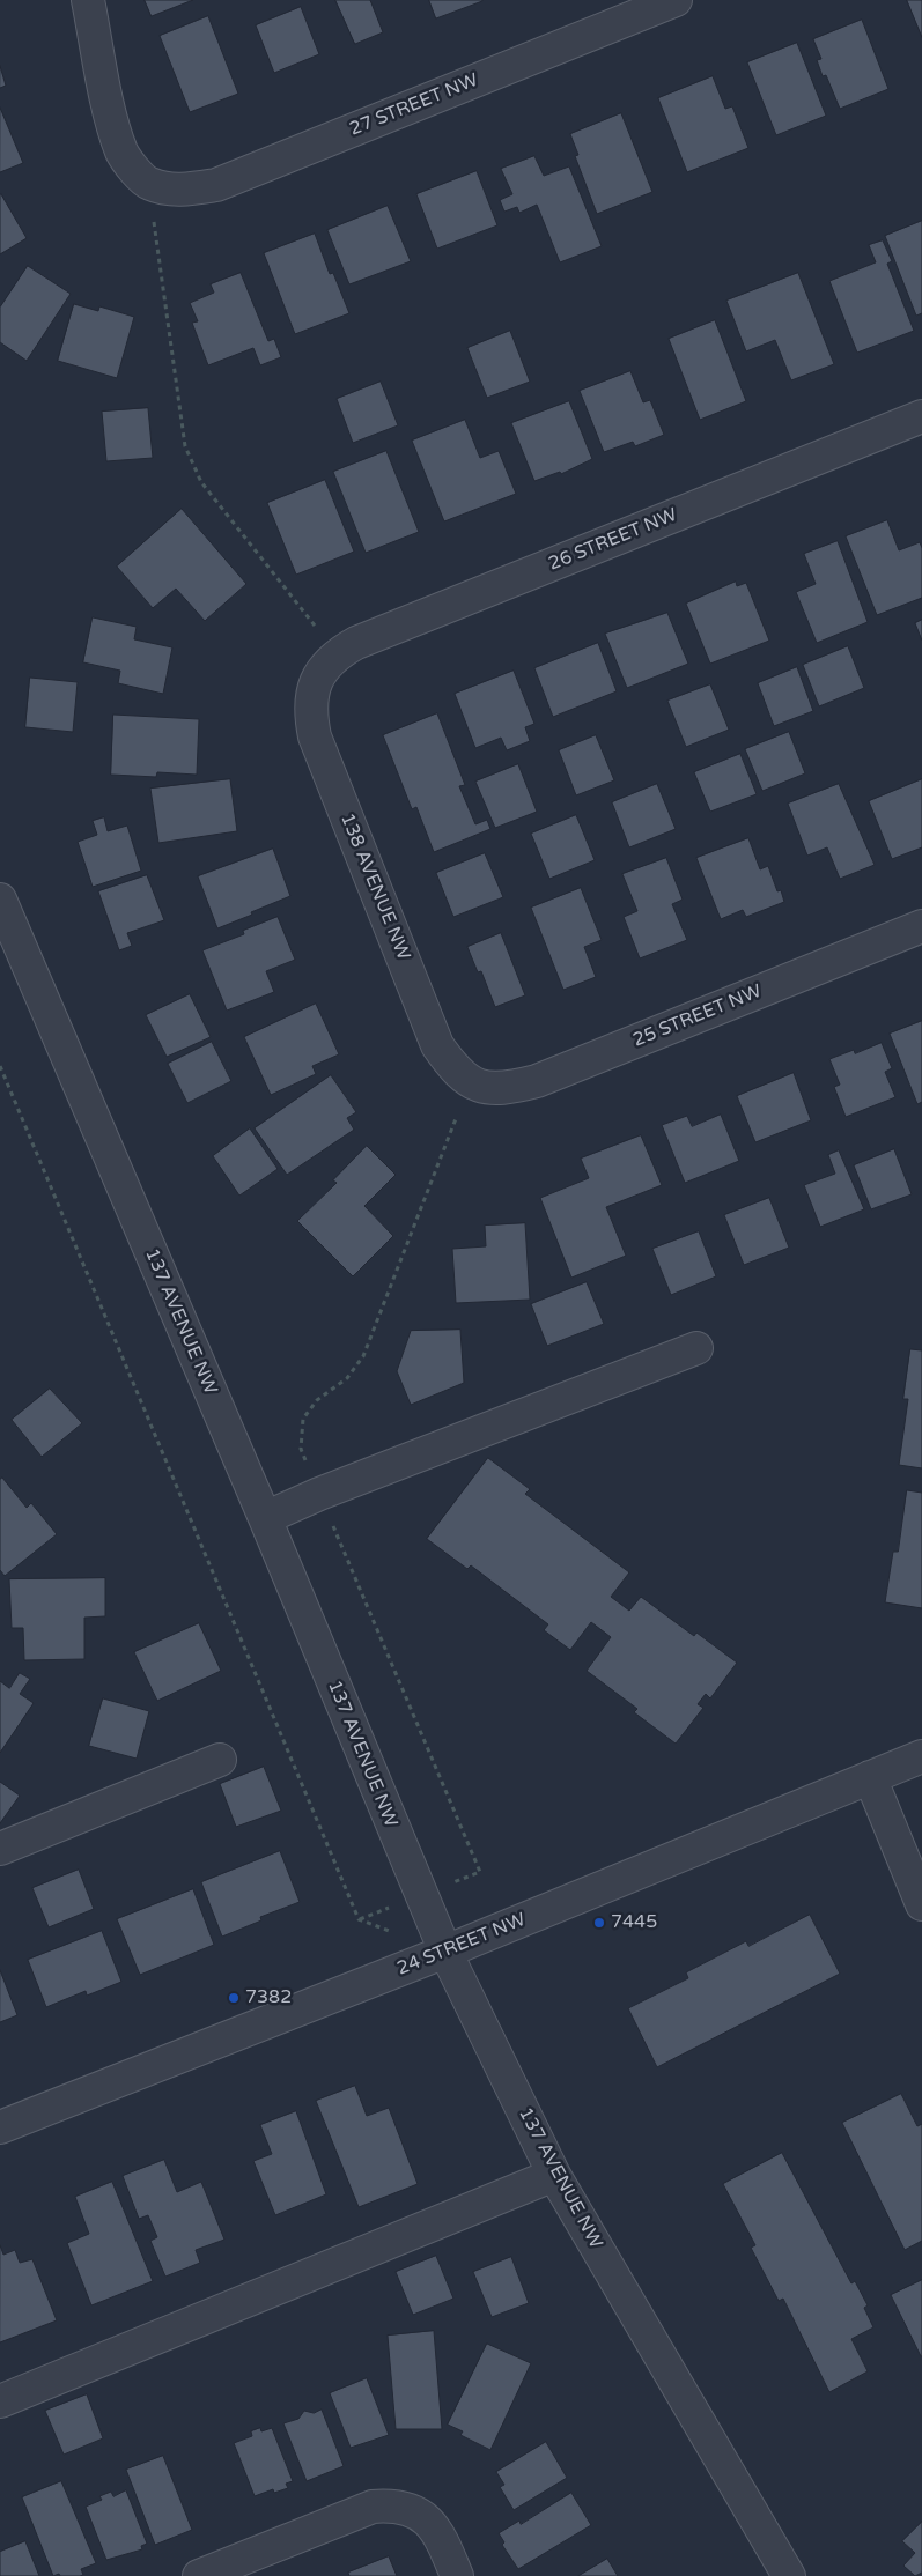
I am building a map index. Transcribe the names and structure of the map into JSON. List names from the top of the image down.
{
  "streets": {
    "street": [
      "27 STREET NW",
      "26 STREET NW",
      "138 AVENUE NW",
      "25 STREET NW",
      "137 AVENUE NW",
      "24 STREET NW"
    ]
  },
  "crossings": [
    ["26 STREET NW", "138 AVENUE NW"],
    ["138 AVENUE NW", "25 STREET NW"],
    ["137 AVENUE NW", "24 STREET NW"]
  ],
  "places": ["7445", "7382"]
}
